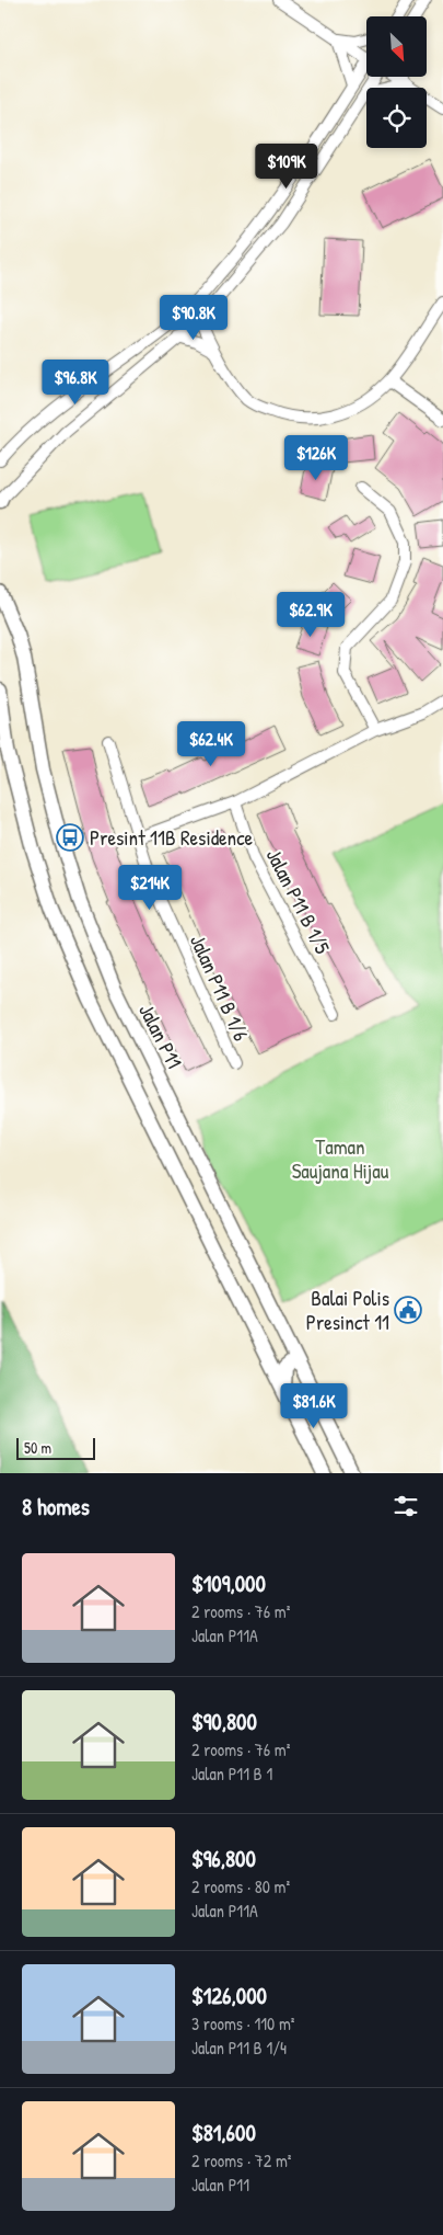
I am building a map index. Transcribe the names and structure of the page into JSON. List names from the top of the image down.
{
  "streets": {
    "main road": ["Jalan P11"],
    "street": ["Jalan P11 B 1/5", "Jalan P11 B 1/6"]
  },
  "parks": ["Taman Saujana Hijau"],
  "places": {
    "bus stop": ["Presint 11B Residence"],
    "public building": ["Balai Polis Presinct 11"]
  },
  "scale_bar": "50 m",
  "north": "bottom right",
  "page": {
    "price": [
      "$109K",
      "$90.8K",
      "$96.8K",
      "$126K",
      "$62.9K",
      "$62.4K",
      "$214K",
      "$81.6K"
    ],
    "scale": "50 m",
    "heading": "8 homes",
    "list": [
      {
        "name": "$109,000",
        "note": "2 rooms · 76 m² · Jalan P11A"
      },
      {
        "name": "$90,800",
        "note": "2 rooms · 76 m² · Jalan P11 B 1"
      },
      {
        "name": "$96,800",
        "note": "2 rooms · 80 m² · Jalan P11A"
      },
      {
        "name": "$126,000",
        "note": "3 rooms · 110 m² · Jalan P11 B 1/4"
      },
      {
        "name": "$81,600",
        "note": "2 rooms · 72 m² · Jalan P11"
      }
    ]
  }
}
